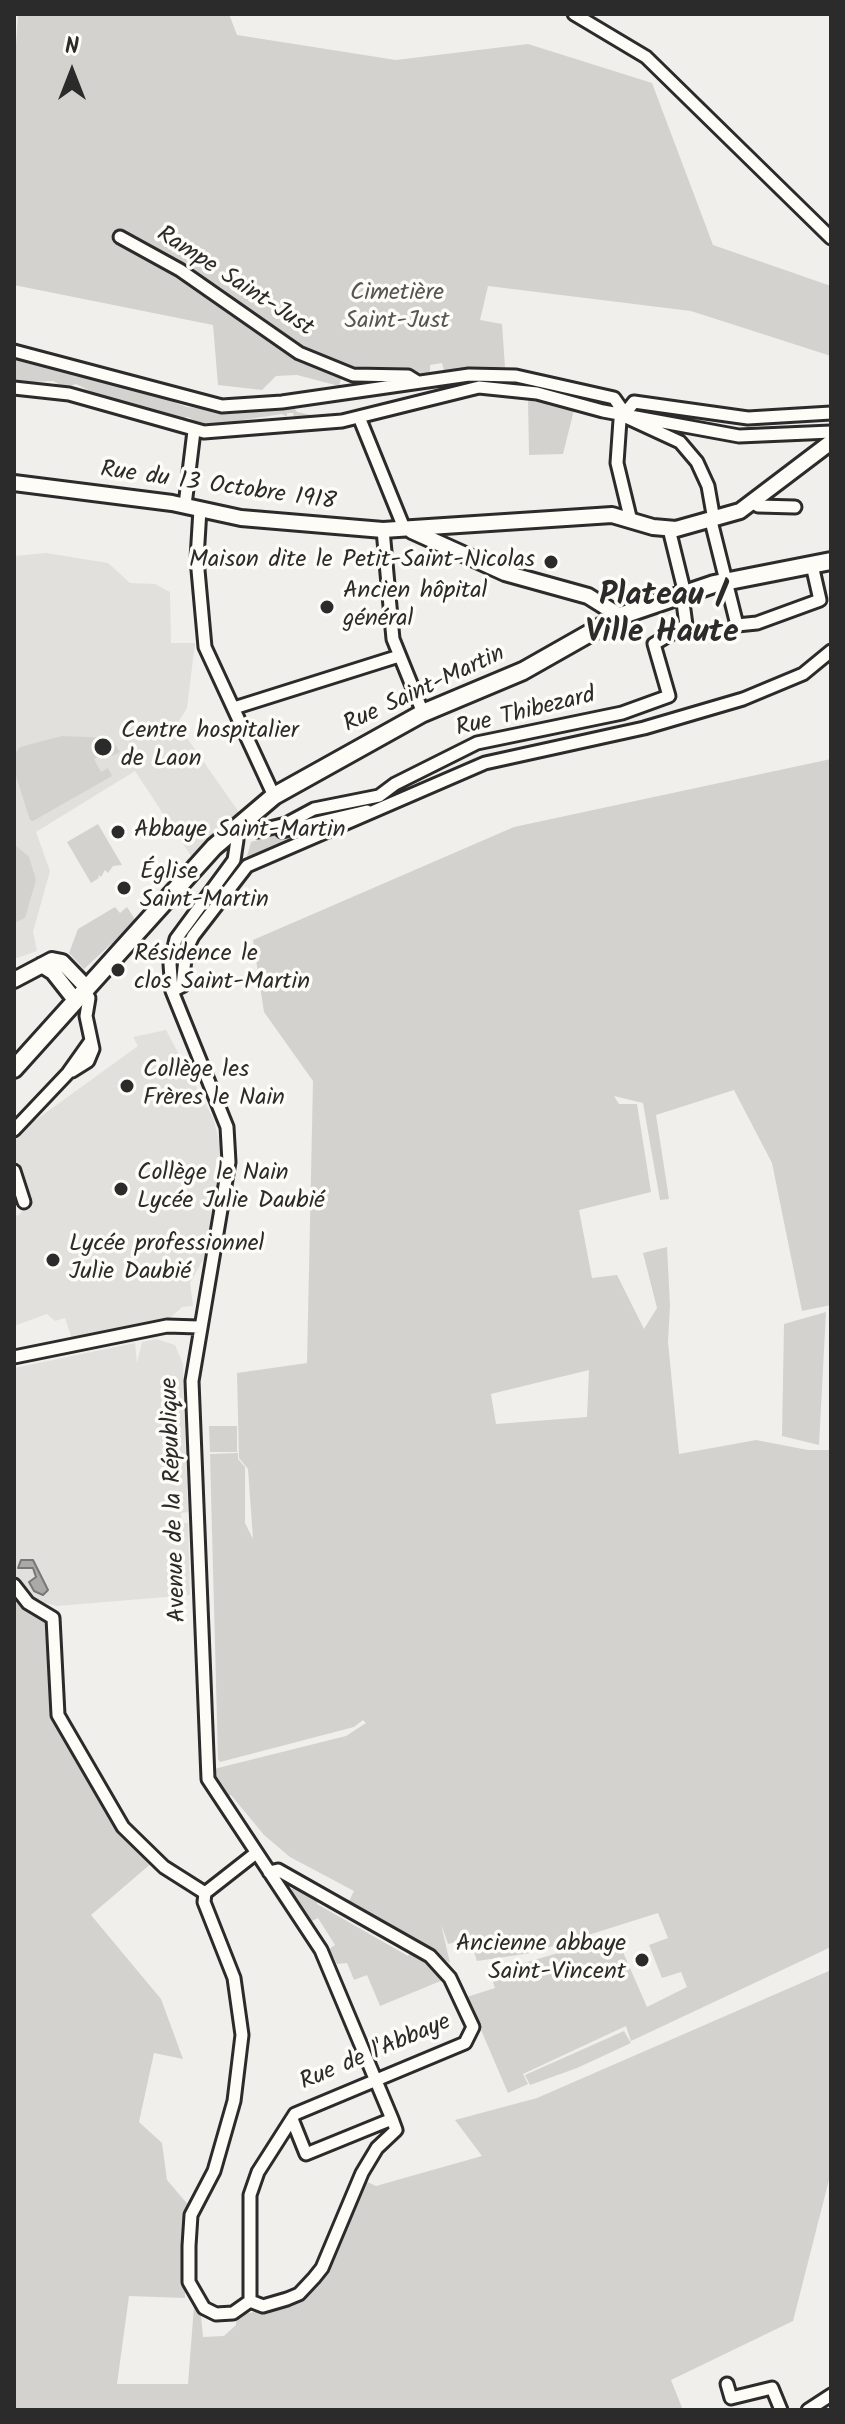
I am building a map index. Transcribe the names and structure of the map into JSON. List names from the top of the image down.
{
  "streets": {
    "main road": ["Rue Saint-Martin"],
    "street": [
      "Rampe Saint-Just",
      "Rue du 13 Octobre 1918",
      "Rue Thibezard",
      "Avenue de la République",
      "Rue de l'Abbaye"
    ]
  },
  "crossings": [
    ["Rue du 13 Octobre 1918", "Rue Saint-Martin"],
    ["Rue Saint-Martin", "Rue Thibezard"],
    ["Rue Saint-Martin", "Avenue de la République"],
    ["Rue Thibezard", "Avenue de la République"],
    ["Avenue de la République", "Rue de l'Abbaye"]
  ],
  "districts": ["Plateau / Ville Haute"],
  "parks": ["Cimetière Saint-Just"],
  "places": [
    "Maison dite le Petit-Saint-Nicolas",
    "Ancien hôpital général",
    "Centre hospitalier de Laon",
    "Abbaye Saint-Martin",
    "Église Saint-Martin",
    "Résidence le clos Saint-Martin",
    "Collège les Frères le Nain",
    "Collège le Nain Lycée Julie Daubié",
    "Lycée professionnel Julie Daubié",
    "Ancienne abbaye Saint-Vincent"
  ],
  "north": "top"
}
